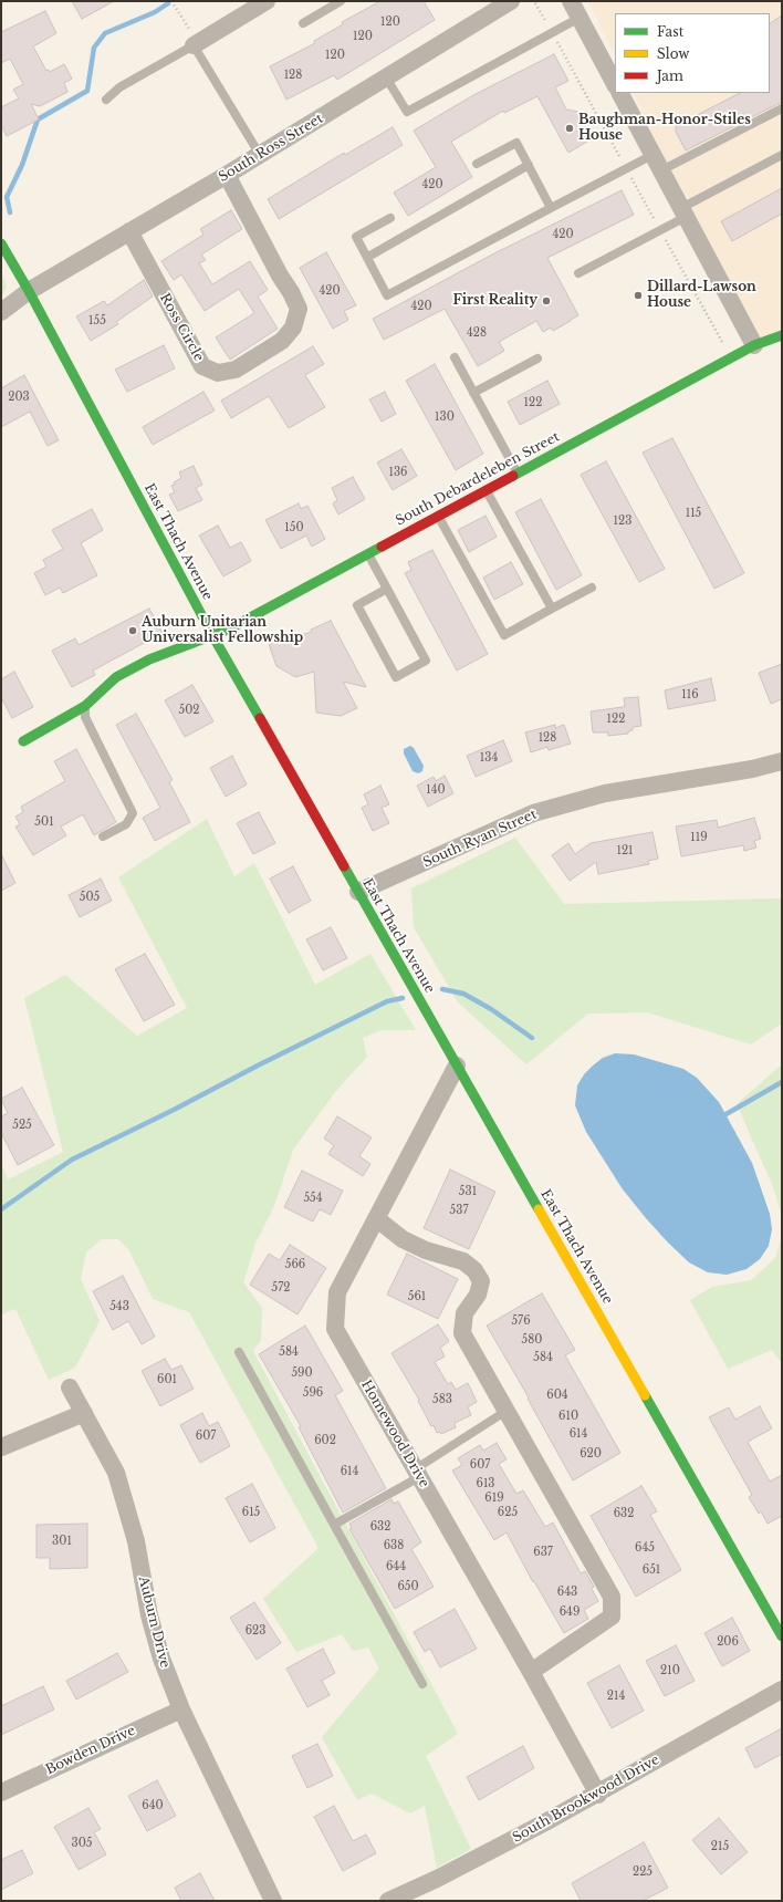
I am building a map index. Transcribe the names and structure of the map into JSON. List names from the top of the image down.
{
  "streets": {
    "street": [
      "South Ross Street",
      "Ross Circle",
      "South Debardeleben Street",
      "East Thach Avenue",
      "South Ryan Street",
      "Homewood Drive",
      "Auburn Drive",
      "Bowden Drive",
      "South Brookwood Drive"
    ]
  },
  "crossings": [
    ["South Ross Street", "Ross Circle"],
    ["South Ross Street", "East Thach Avenue"],
    ["South Debardeleben Street", "East Thach Avenue"],
    ["East Thach Avenue", "South Ryan Street"],
    ["East Thach Avenue", "Homewood Drive"],
    ["Homewood Drive", "South Brookwood Drive"],
    ["Auburn Drive", "Bowden Drive"]
  ],
  "places": [
    "Baughman-Honor-Stiles House",
    "Dillard-Lawson House",
    "First Reality",
    "Auburn Unitarian Universalist Fellowship"
  ],
  "house_numbers": [
    "120",
    "120",
    "120",
    "128",
    "420",
    "420",
    "420",
    "420",
    "155",
    "428",
    "203",
    "122",
    "130",
    "136",
    "115",
    "123",
    "150",
    "116",
    "502",
    "122",
    "128",
    "134",
    "140",
    "501",
    "119",
    "121",
    "505",
    "525",
    "531",
    "554",
    "537",
    "566",
    "572",
    "561",
    "543",
    "576",
    "580",
    "584",
    "584",
    "590",
    "601",
    "596",
    "604",
    "583",
    "610",
    "614",
    "607",
    "602",
    "620",
    "607",
    "614",
    "613",
    "619",
    "615",
    "625",
    "632",
    "632",
    "301",
    "638",
    "645",
    "637",
    "644",
    "651",
    "650",
    "643",
    "649",
    "623",
    "206",
    "210",
    "214",
    "640",
    "305",
    "215",
    "225"
  ],
  "legend": ["Fast", "Slow", "Jam"]
}
